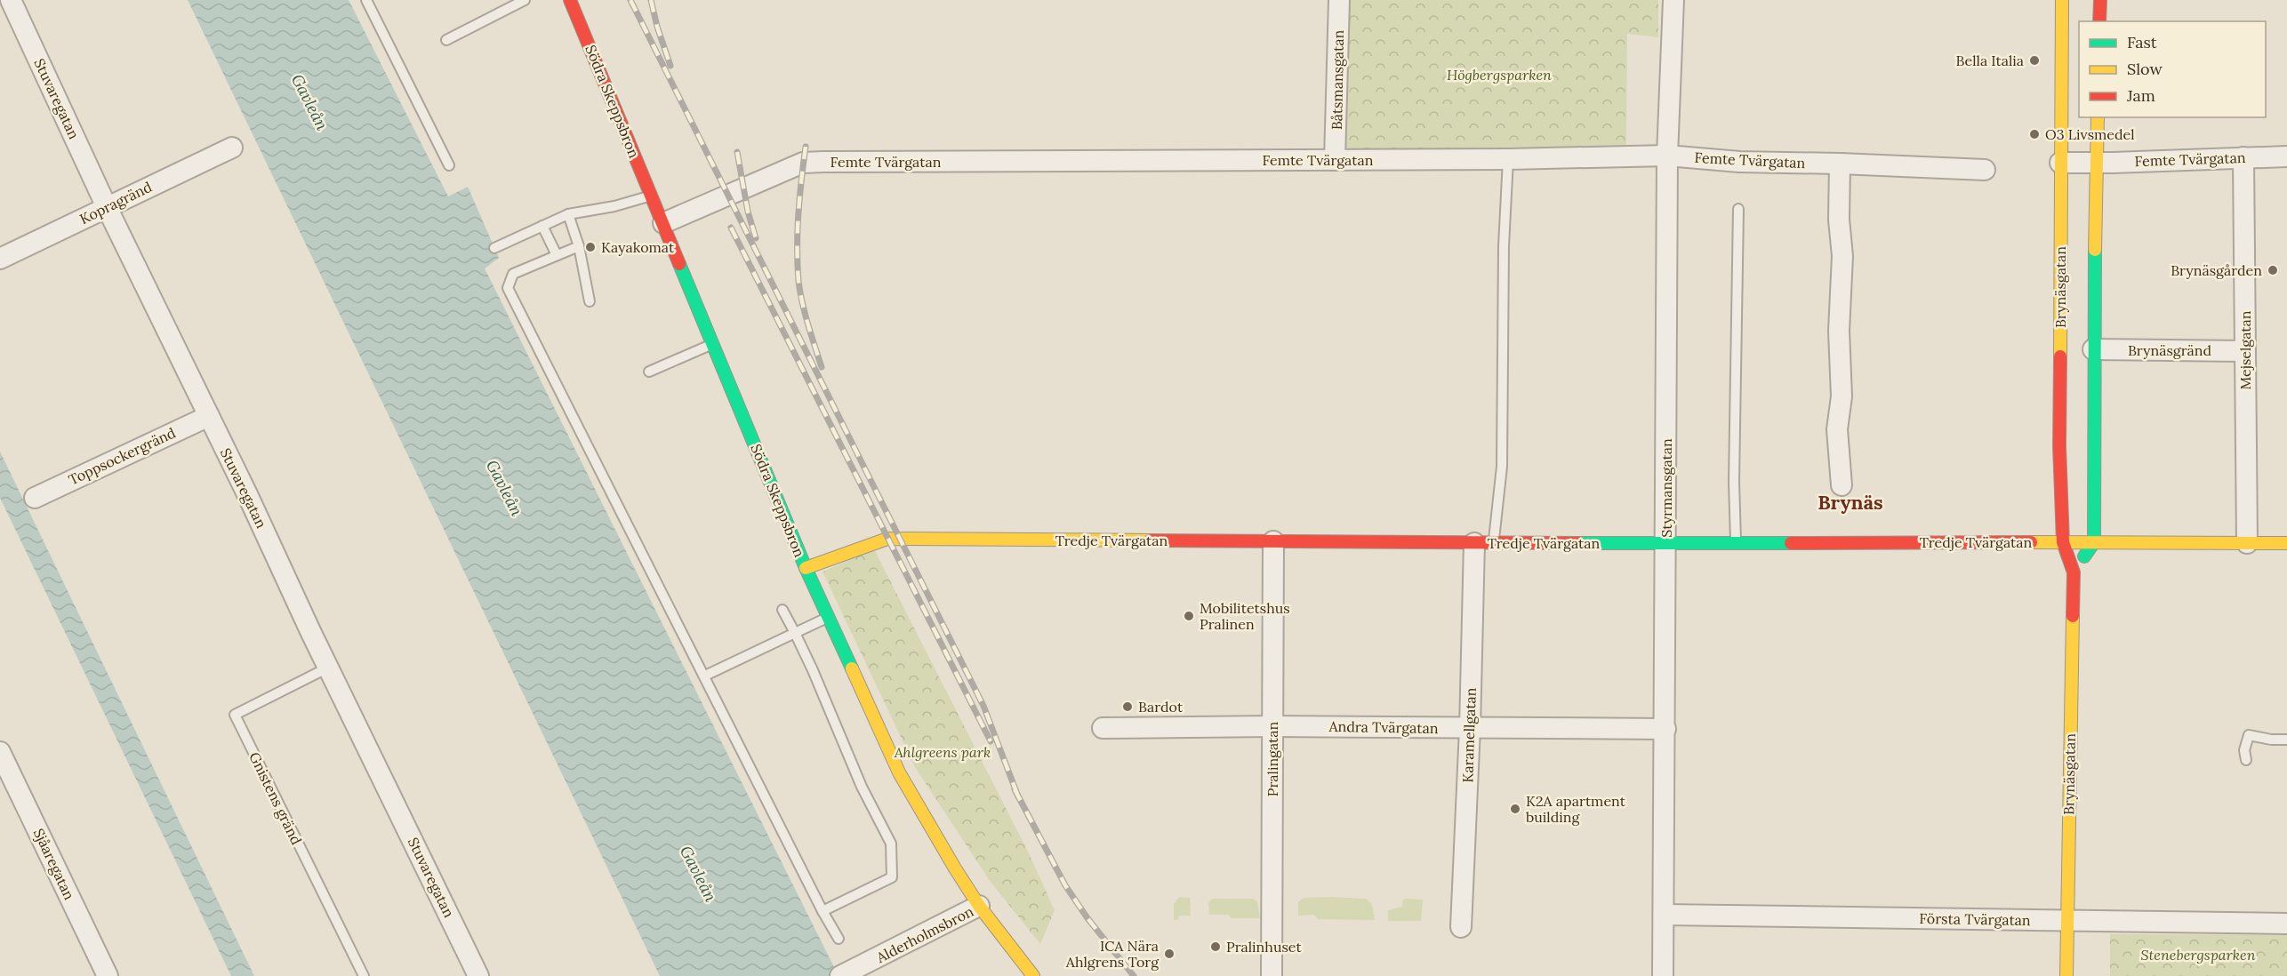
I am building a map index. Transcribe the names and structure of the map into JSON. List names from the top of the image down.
{
  "streets": {
    "street": [
      "Båtsmansgatan",
      "Stuvaregatan",
      "Södra Skeppsbron",
      "Femte Tvärgatan",
      "Kopragränd",
      "Brynäsgatan",
      "Brynäsgränd",
      "Mejselgatan",
      "Toppsockergränd",
      "Styrmansgatan",
      "Tredje Tvärgatan",
      "Andra Tvärgatan",
      "Karamellgatan",
      "Pralingatan",
      "Sjåaregatan",
      "Första Tvärgatan",
      "Alderholmsbron"
    ],
    "lane": ["Gnistens gränd"]
  },
  "crossings": [
    ["Båtsmansgatan", "Femte Tvärgatan"],
    ["Stuvaregatan", "Kopragränd"],
    ["Stuvaregatan", "Toppsockergränd"],
    ["Stuvaregatan", "Gnistens gränd"],
    ["Södra Skeppsbron", "Femte Tvärgatan"],
    ["Södra Skeppsbron", "Tredje Tvärgatan"],
    ["Södra Skeppsbron", "Alderholmsbron"],
    ["Femte Tvärgatan", "Brynäsgatan"],
    ["Femte Tvärgatan", "Mejselgatan"],
    ["Femte Tvärgatan", "Styrmansgatan"],
    ["Brynäsgatan", "Tredje Tvärgatan"],
    ["Brynäsgatan", "Första Tvärgatan"],
    ["Brynäsgränd", "Mejselgatan"],
    ["Mejselgatan", "Tredje Tvärgatan"],
    ["Styrmansgatan", "Tredje Tvärgatan"],
    ["Styrmansgatan", "Andra Tvärgatan"],
    ["Styrmansgatan", "Första Tvärgatan"],
    ["Tredje Tvärgatan", "Karamellgatan"],
    ["Tredje Tvärgatan", "Pralingatan"],
    ["Andra Tvärgatan", "Karamellgatan"],
    ["Andra Tvärgatan", "Pralingatan"]
  ],
  "districts": ["Brynäs"],
  "water": ["Gavleån"],
  "parks": ["Högbergsparken", "Ahlgreens park", "Stenebergsparken"],
  "places": [
    "Bella Italia",
    "O3 Livsmedel",
    "Kayakomat",
    "Brynäsgården",
    "Mobilitetshus Pralinen",
    "Bardot",
    "K2A apartment building",
    "Pralinhuset",
    "ICA Nära Ahlgrens Torg"
  ],
  "legend": ["Fast", "Slow", "Jam"]
}
